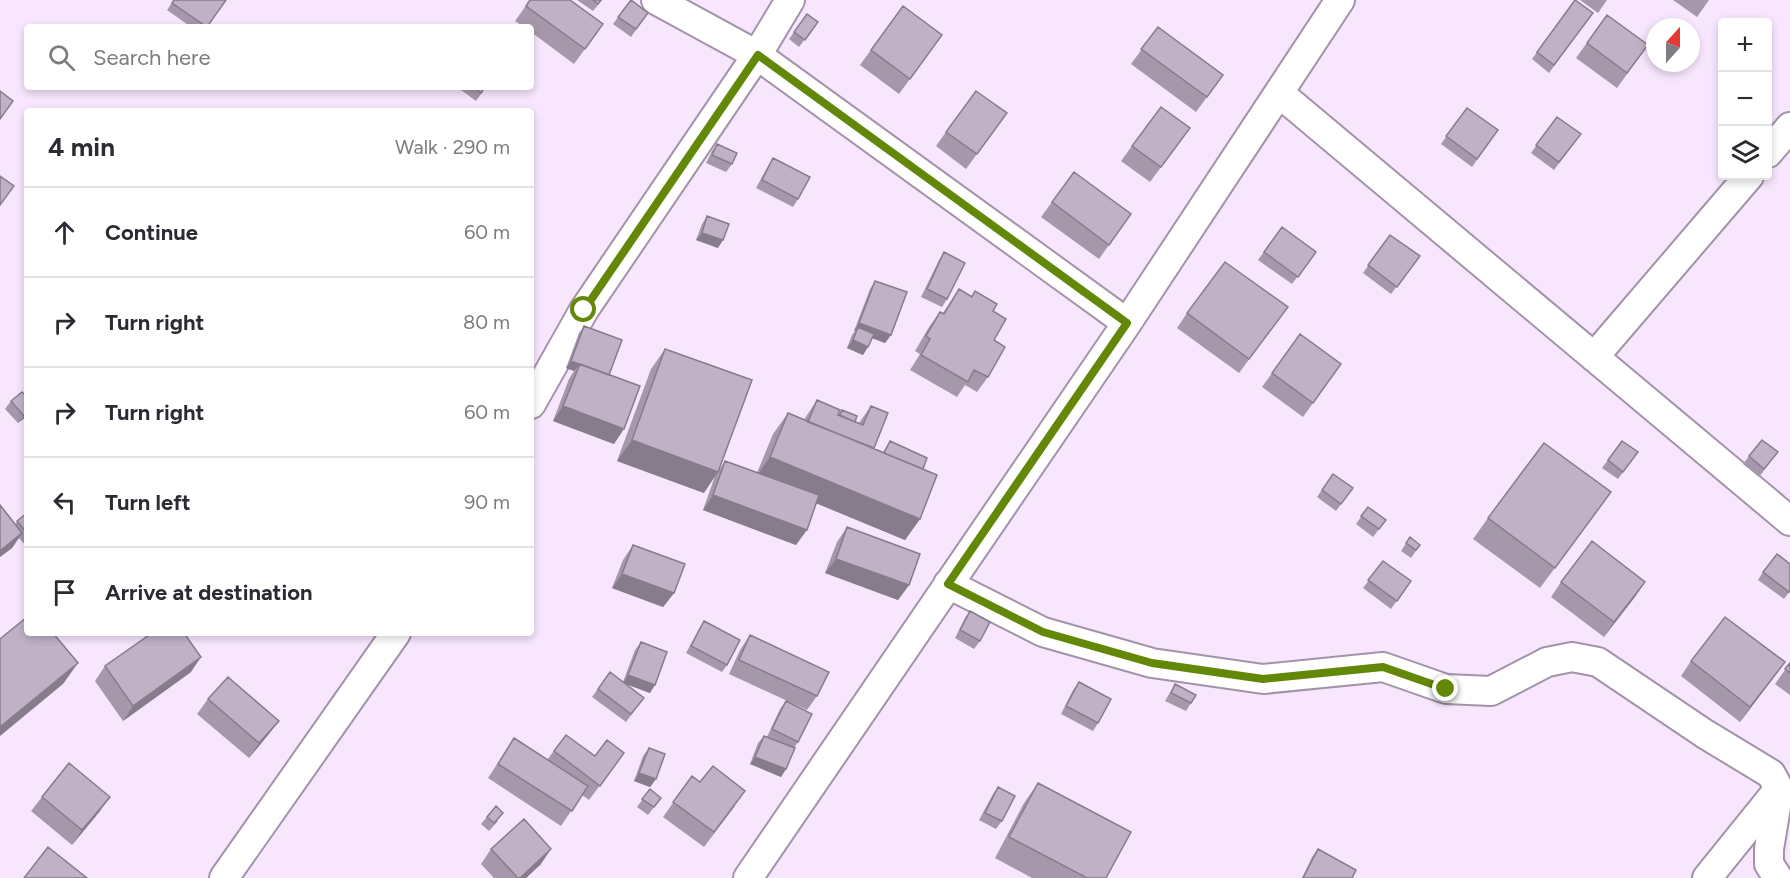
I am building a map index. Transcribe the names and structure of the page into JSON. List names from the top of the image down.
{
  "north": "top",
  "page": {
    "map_buttons": ["+", "−"],
    "search": "Search here",
    "heading": ["4 min", "Walk · 290 m"],
    "list": [
      ["Continue", "60 m"],
      ["Turn right", "80 m"],
      ["Turn right", "60 m"],
      ["Turn left", "90 m"],
      "Arrive at destination"
    ]
  }
}
